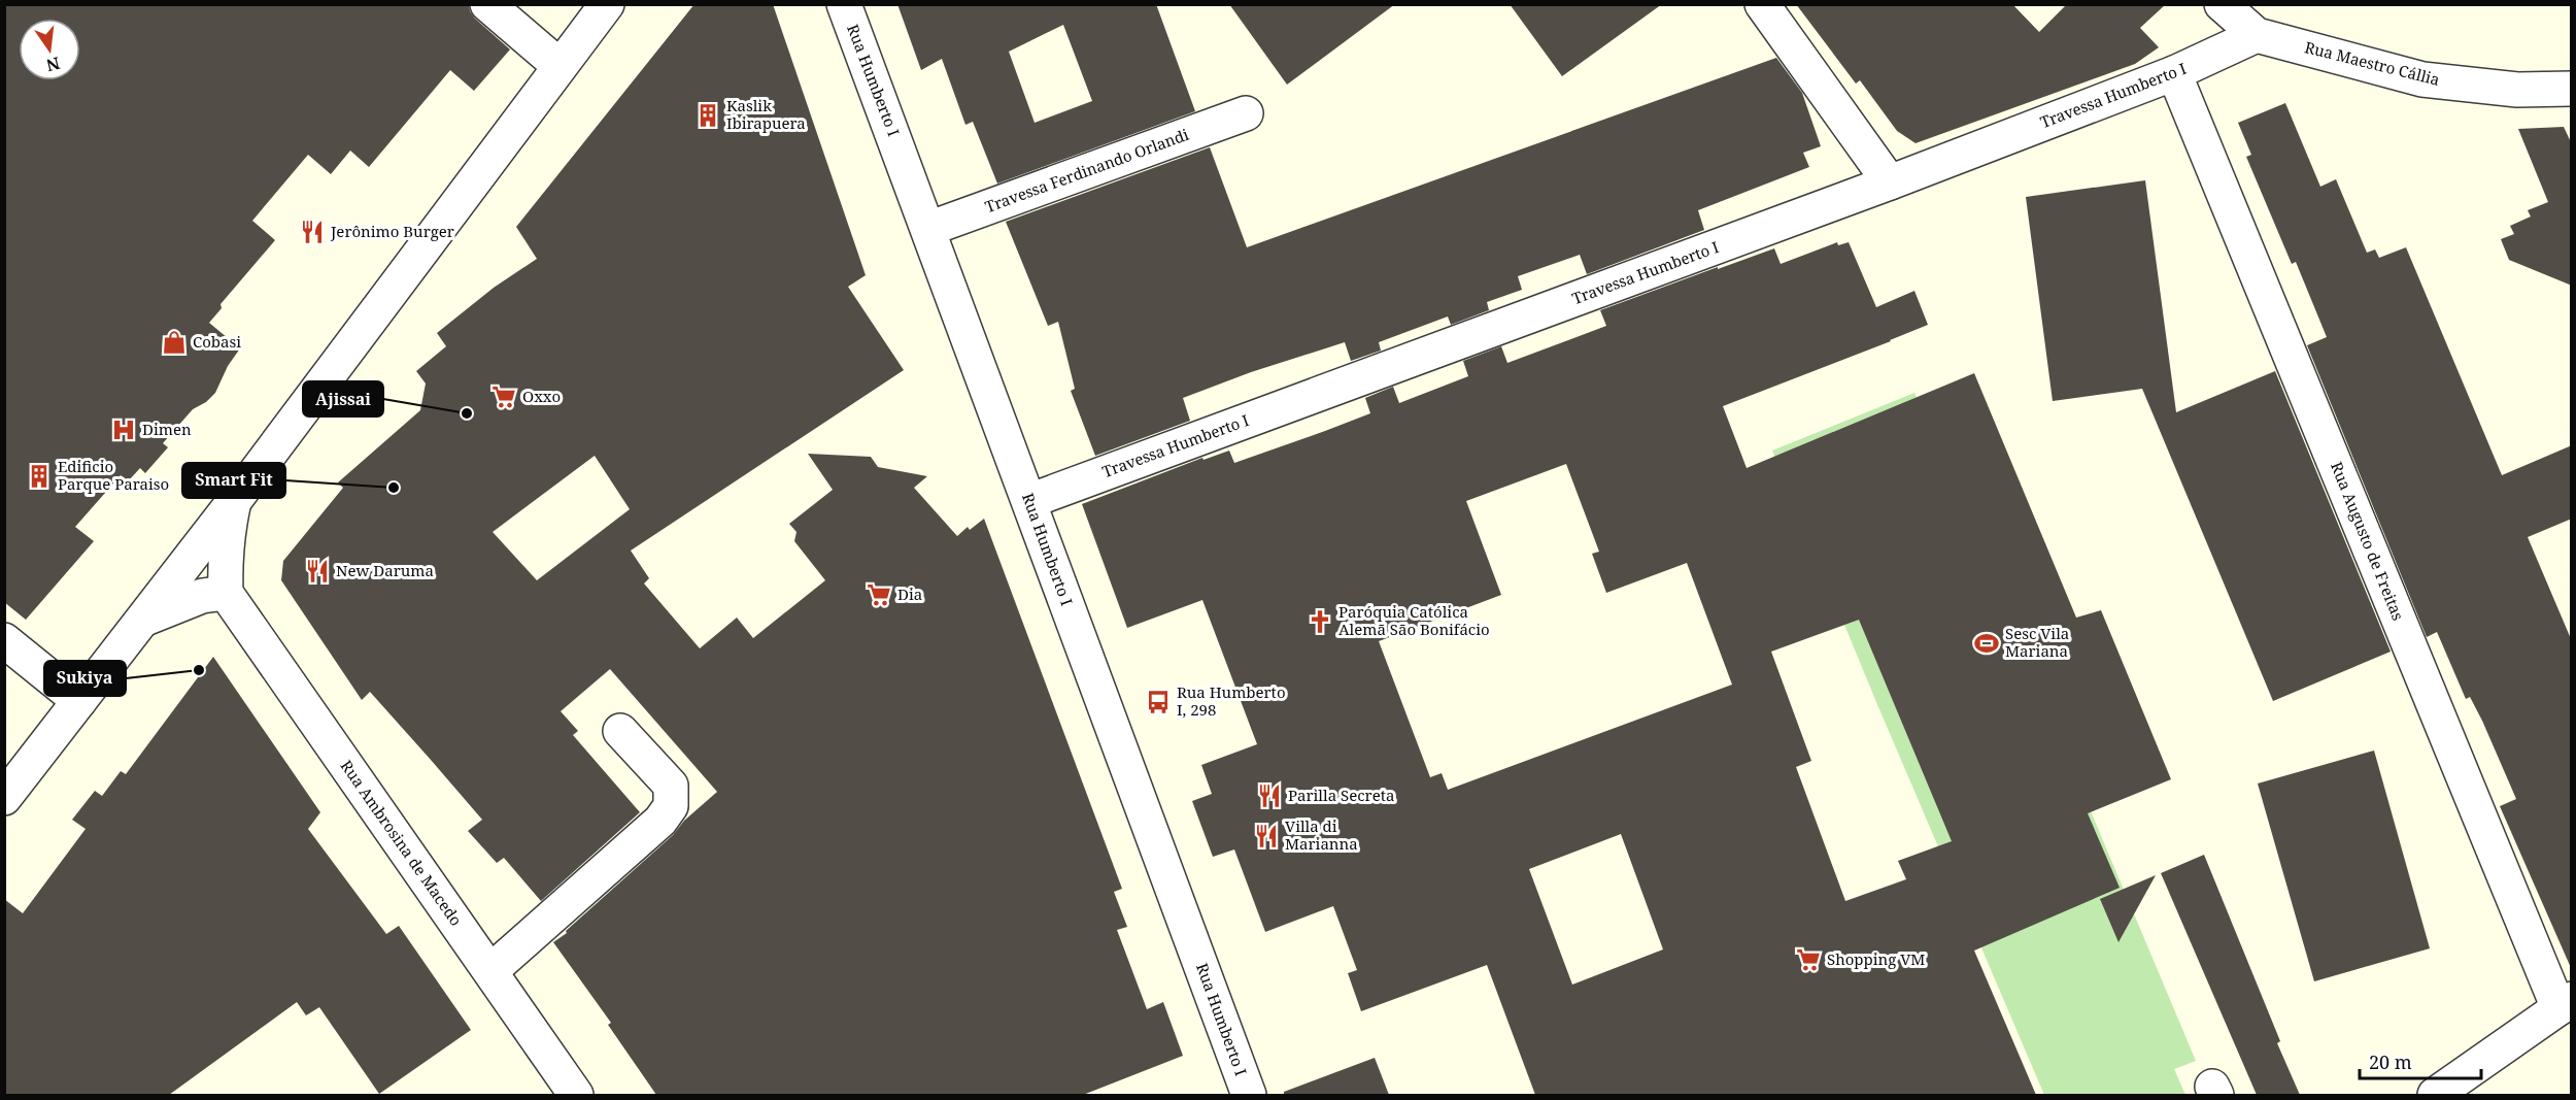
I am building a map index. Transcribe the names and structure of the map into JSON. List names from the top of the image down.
{
  "streets": {
    "street": [
      "Rua Maestro Cállia",
      "Rua Humberto I",
      "Travessa Humberto I",
      "Travessa Ferdinando Orlandi",
      "Rua Augusto de Freitas",
      "Rua Ambrosina de Macedo"
    ]
  },
  "crossings": [
    ["Rua Maestro Cállia", "Travessa Humberto I"],
    ["Rua Humberto I", "Travessa Humberto I"],
    ["Rua Humberto I", "Travessa Ferdinando Orlandi"],
    ["Travessa Humberto I", "Rua Augusto de Freitas"]
  ],
  "places": {
    "building": ["Kaslik Ibirapuera", "Edificio Parque Paraiso"],
    "restaurant": [
      "Jerônimo Burger",
      "New Daruma",
      "Parilla Secreta",
      "Villa di Marianna"
    ],
    "shop": ["Cobasi"],
    "supermarket": ["Oxxo", "Dia", "Shopping VM"],
    "other": ["Ajissai", "Smart Fit", "Sukiya"],
    "hospital": ["Dimen"],
    "church": ["Paróquia Católica Alemã São Bonifácio"],
    "sports": ["Sesc Vila Mariana"],
    "bus stop": ["Rua Humberto I, 298"]
  },
  "scale_bar": "20 m",
  "north": "bottom"
}
